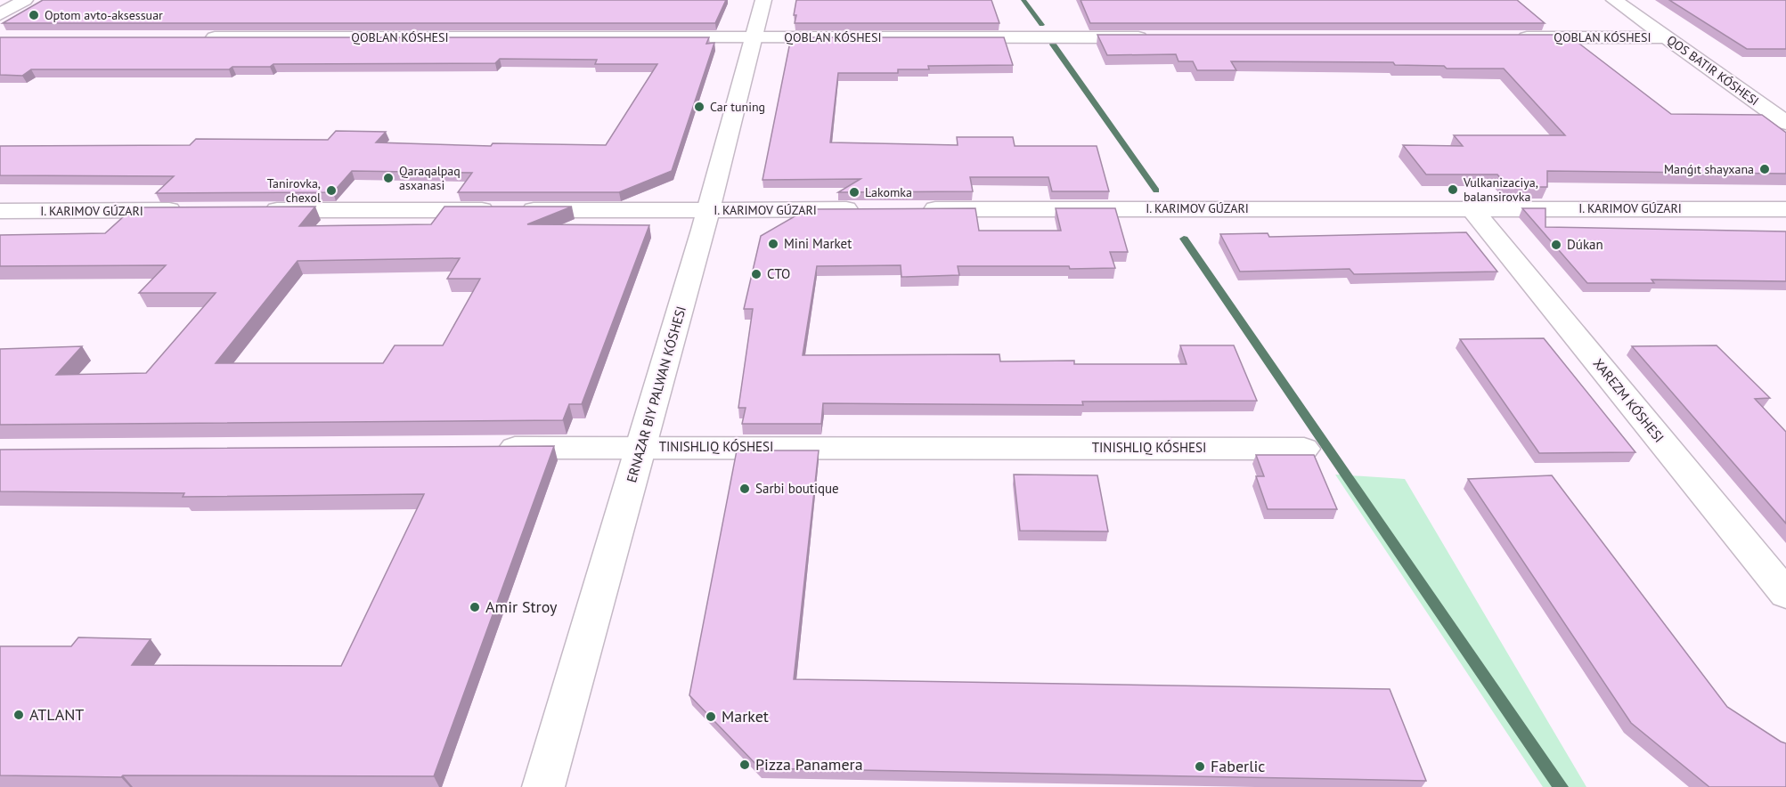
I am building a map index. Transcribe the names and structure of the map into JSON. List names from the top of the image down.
{
  "streets": {
    "street": ["QOBLAN KÓSHESI", "ERNAZAR BIY PALWAN KÓSHESI", "XAREZM KÓSHESI"]
  },
  "crossings": [
    ["QOBLAN KÓSHESI", "ERNAZAR BIY PALWAN KÓSHESI"]
  ],
  "places": [
    "Optom avto-aksessuar",
    "Car tuning",
    "Manǵıt shayxana",
    "Qaraqalpaq asxanasi",
    "Vulkanizaciya, balansirovka",
    "Tanirovka, chexol",
    "Lakomka",
    "Mini Market",
    "Dúkan",
    "СТО",
    "Sarbi boutique",
    "Amir Stroy",
    "ATLANT",
    "Market",
    "Pizza Panamera",
    "Faberlic"
  ]
}
